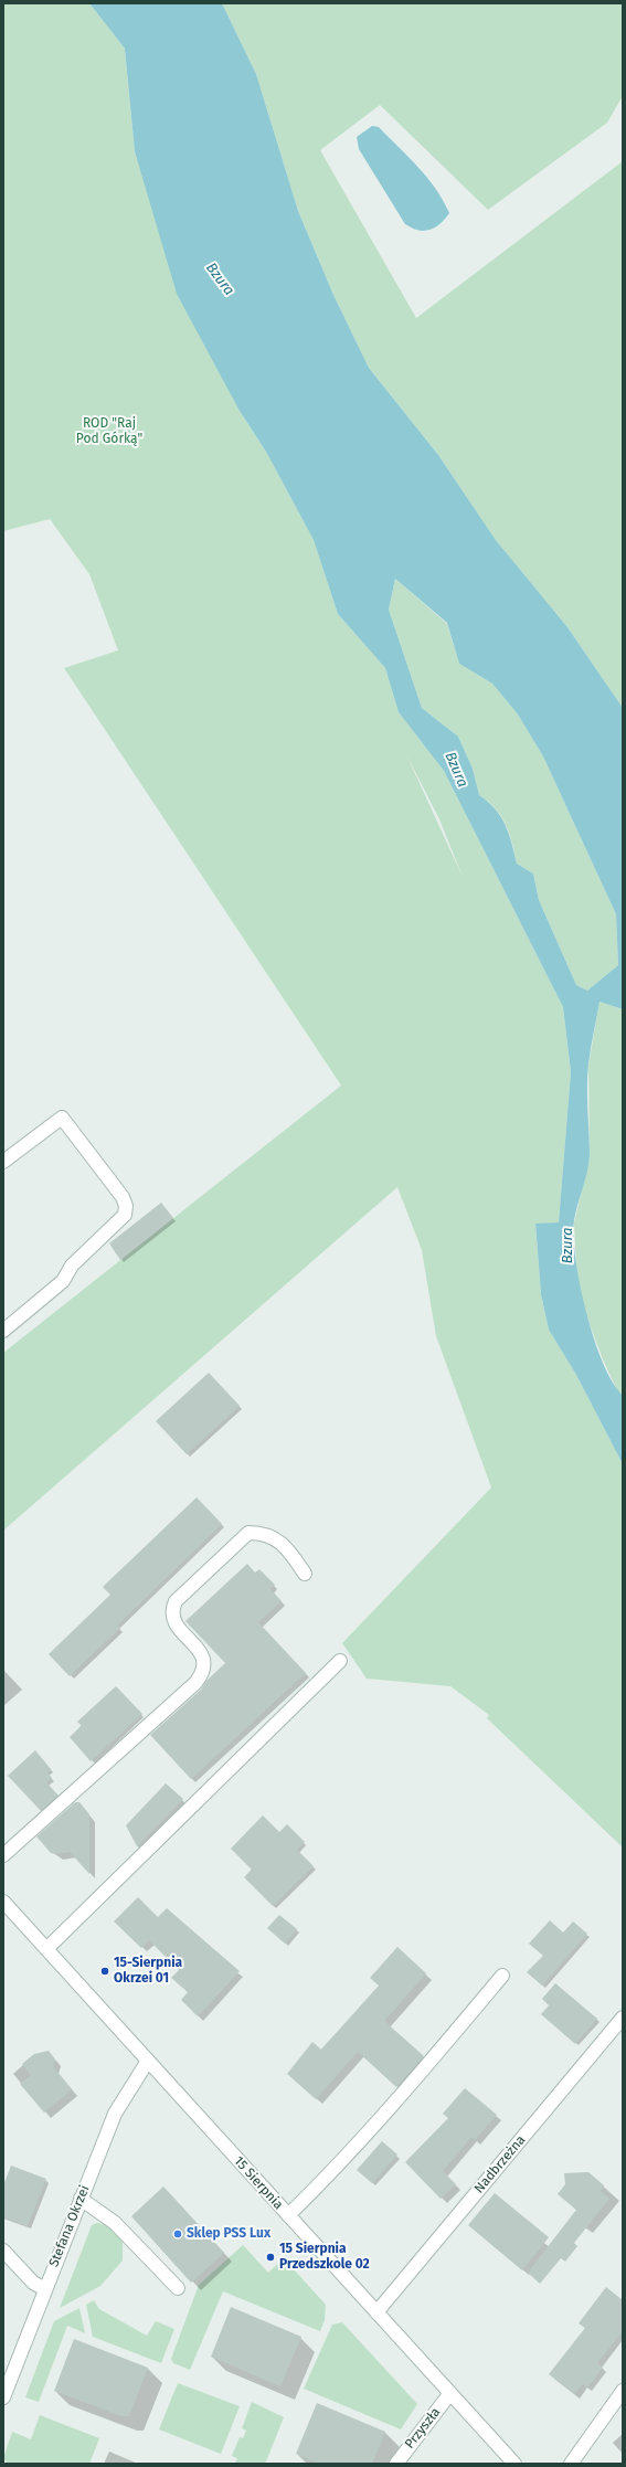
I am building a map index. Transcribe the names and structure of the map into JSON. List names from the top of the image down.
{
  "streets": {
    "street": [
      "Nadbrzeżna",
      "15 Sierpnia",
      "Stefana Okrzei",
      "Przyszła"
    ]
  },
  "crossings": [
    ["Nadbrzeżna", "15 Sierpnia"],
    ["15 Sierpnia", "Stefana Okrzei"],
    ["15 Sierpnia", "Przyszła"]
  ],
  "water": ["Bzura"],
  "parks": ["ROD \"Raj Pod Górką\""],
  "places": ["15-Sierpnia Okrzei 01", "Sklep PSS Lux", "15 Sierpnia Przedszkole 02"]
}
